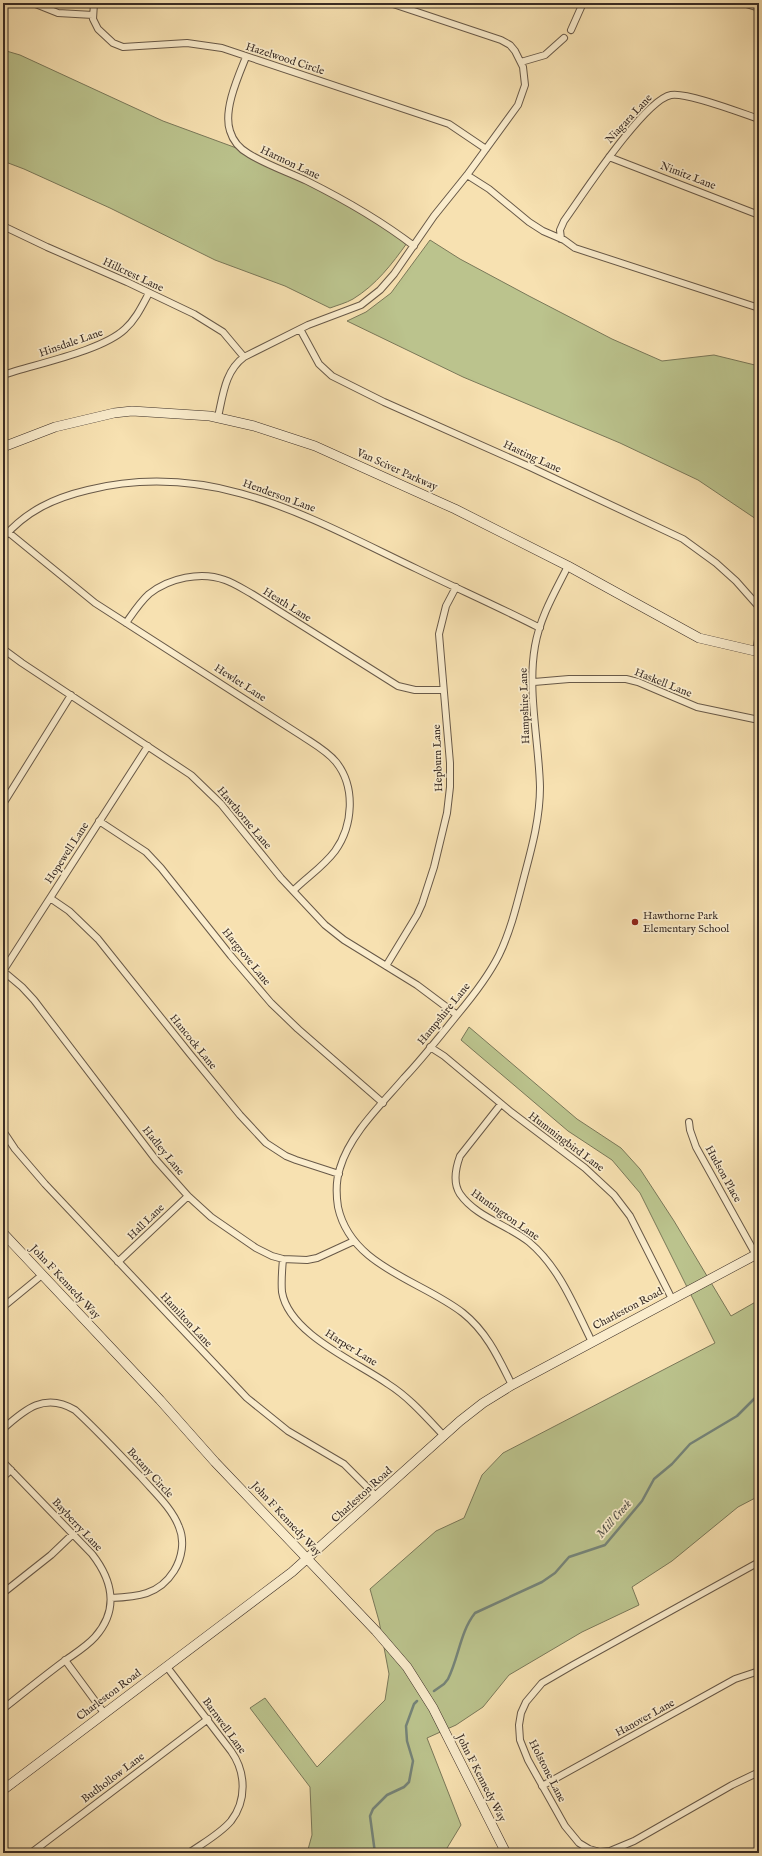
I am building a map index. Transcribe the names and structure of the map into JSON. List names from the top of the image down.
{
  "streets": {
    "street": [
      "Hazelwood Circle",
      "Niagara Lane",
      "Harmon Lane",
      "Nimitz Lane",
      "Hillcrest Lane",
      "Hinsdale Lane",
      "Hasting Lane",
      "Van Sciver Parkway",
      "Henderson Lane",
      "Heath Lane",
      "Hewlet Lane",
      "Haskell Lane",
      "Hampshire Lane",
      "Hepburn Lane",
      "Hawthorne Lane",
      "Hopewell Lane",
      "Hargrove Lane",
      "Hancock Lane",
      "Hummingbird Lane",
      "Hadley Lane",
      "Hudson Place",
      "Huntington Lane",
      "Hall Lane",
      "John F Kennedy Way",
      "Charleston Road",
      "Hamilton Lane",
      "Harper Lane",
      "Botany Circle",
      "Bayberry Lane",
      "Hanover Lane",
      "Barnwell Lane",
      "Holstone Lane",
      "Budhollow Lane"
    ]
  },
  "crossings": [
    ["Hazelwood Circle", "Harmon Lane"],
    ["Niagara Lane", "Nimitz Lane"],
    ["Hillcrest Lane", "Hinsdale Lane"],
    ["Van Sciver Parkway", "Hampshire Lane"],
    ["Henderson Lane", "Hewlet Lane"],
    ["Henderson Lane", "Hampshire Lane"],
    ["Henderson Lane", "Hepburn Lane"],
    ["Heath Lane", "Hewlet Lane"],
    ["Heath Lane", "Hepburn Lane"],
    ["Hewlet Lane", "Hawthorne Lane"],
    ["Haskell Lane", "Hampshire Lane"],
    ["Hampshire Lane", "Hawthorne Lane"],
    ["Hampshire Lane", "Hargrove Lane"],
    ["Hampshire Lane", "Hancock Lane"],
    ["Hampshire Lane", "Hummingbird Lane"],
    ["Hampshire Lane", "Hadley Lane"],
    ["Hampshire Lane", "Charleston Road"],
    ["Hepburn Lane", "Hawthorne Lane"],
    ["Hawthorne Lane", "Hopewell Lane"],
    ["Hopewell Lane", "Hargrove Lane"],
    ["Hopewell Lane", "Hancock Lane"],
    ["Hopewell Lane", "Hadley Lane"],
    ["Hummingbird Lane", "Huntington Lane"],
    ["Hummingbird Lane", "Charleston Road"],
    ["Hadley Lane", "Hall Lane"],
    ["Hadley Lane", "Harper Lane"],
    ["Hudson Place", "Charleston Road"],
    ["Huntington Lane", "Charleston Road"],
    ["Hall Lane", "Hamilton Lane"],
    ["John F Kennedy Way", "Charleston Road"],
    ["Charleston Road", "Hamilton Lane"],
    ["Charleston Road", "Harper Lane"],
    ["Charleston Road", "Barnwell Lane"],
    ["Botany Circle", "Bayberry Lane"],
    ["Hanover Lane", "Holstone Lane"],
    ["Barnwell Lane", "Budhollow Lane"]
  ],
  "water": ["Mill Creek"],
  "places": ["Hawthorne Park Elementary School"]
}
